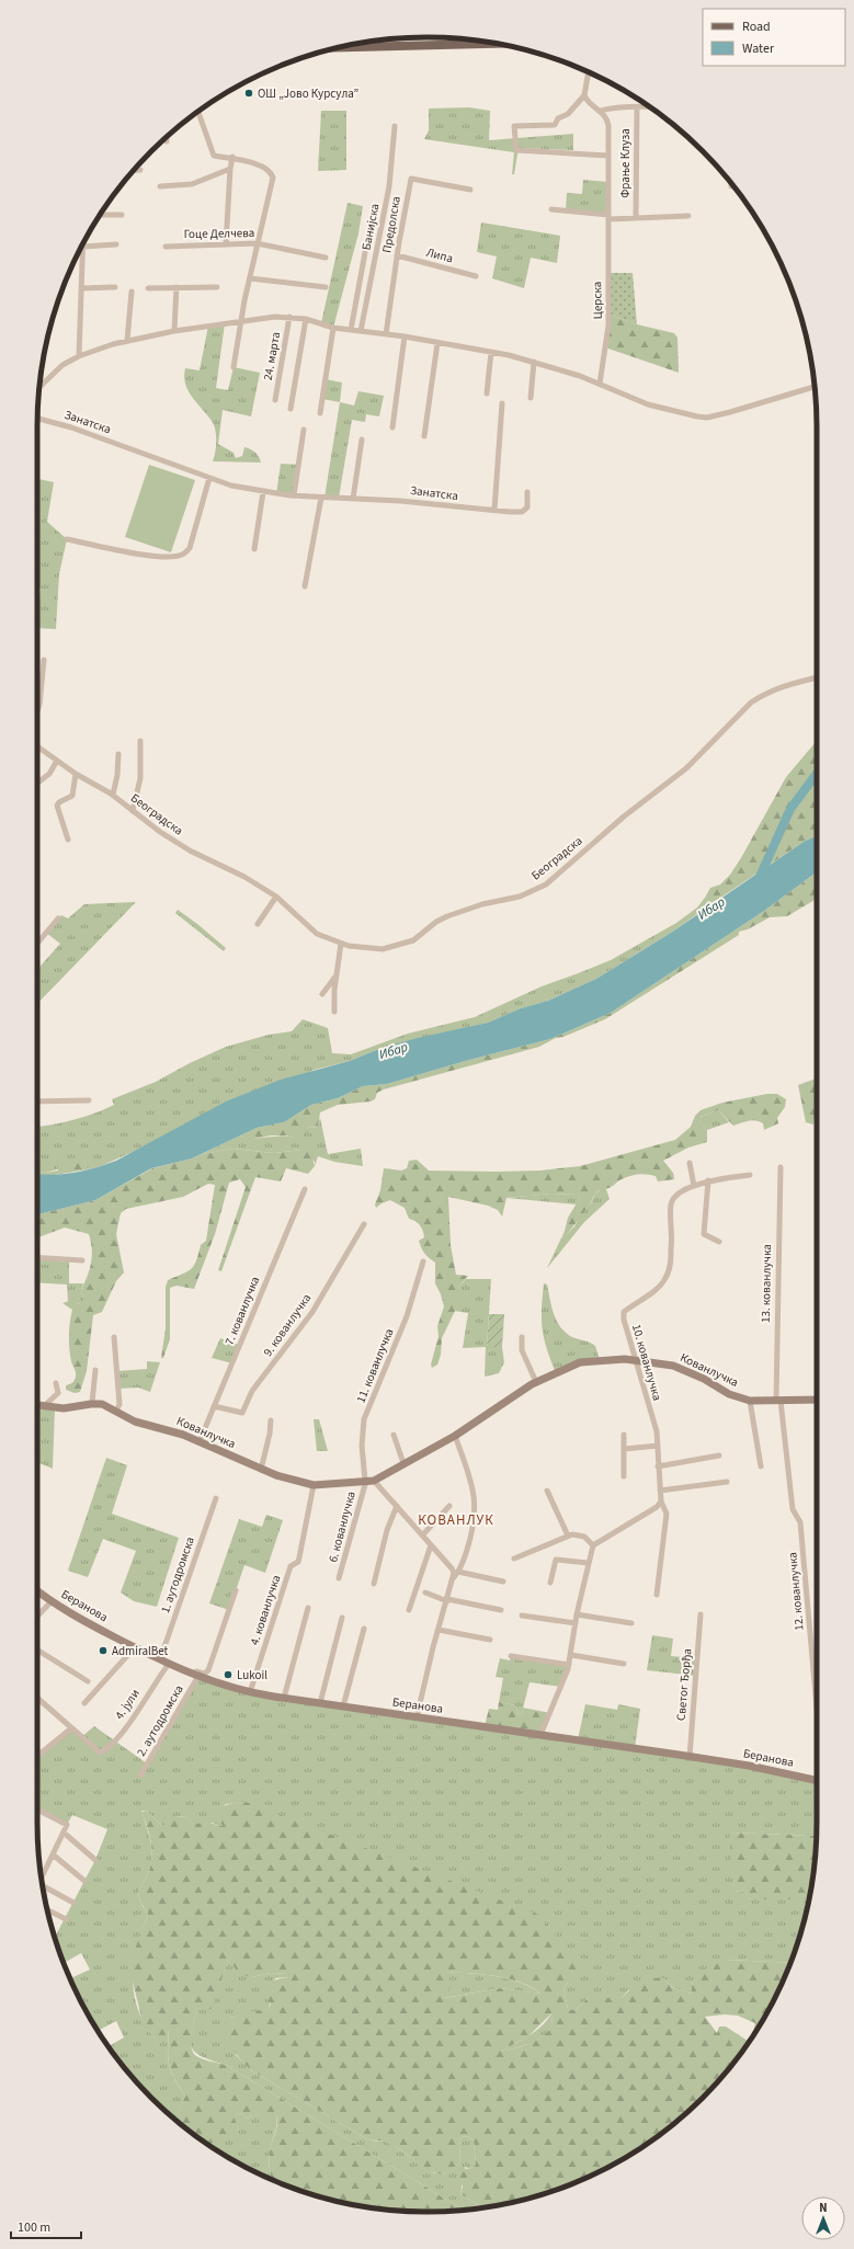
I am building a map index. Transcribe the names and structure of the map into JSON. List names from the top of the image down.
{
  "streets": {
    "street": [
      "Фрање Клуза",
      "Предолска",
      "Банијска",
      "Гоце Делчева",
      "Липа",
      "Церска",
      "24. марта",
      "Занатска",
      "Београдска",
      "13. кованлучка",
      "7. кованлучка",
      "9. кованлучка",
      "10. кованлучка",
      "11. кованлучка",
      "Кованлучка",
      "6. кованлучка",
      "1. аутодромска",
      "12. кованлучка",
      "Беранова",
      "4. кованлучка",
      "Светог Ђорђа",
      "4. јули",
      "2. аутодромска"
    ]
  },
  "crossings": [
    ["Предолска", "Липа"],
    ["13. кованлучка", "Кованлучка"],
    ["13. кованлучка", "12. кованлучка"],
    ["7. кованлучка", "9. кованлучка"],
    ["7. кованлучка", "Кованлучка"],
    ["10. кованлучка", "Кованлучка"],
    ["11. кованлучка", "Кованлучка"],
    ["11. кованлучка", "6. кованлучка"],
    ["Кованлучка", "6. кованлучка"],
    ["Кованлучка", "12. кованлучка"],
    ["Кованлучка", "4. кованлучка"],
    ["1. аутодромска", "Беранова"],
    ["Беранова", "4. кованлучка"],
    ["Беранова", "Светог Ђорђа"],
    ["Беранова", "4. јули"],
    ["Беранова", "2. аутодромска"]
  ],
  "districts": ["КОВАНЛУК"],
  "water": ["Ибар"],
  "places": ["ОШ „Јово Курсула”", "AdmiralBet", "Lukoil"],
  "legend": ["Road", "Water"],
  "scale_bar": "100 m",
  "north": "top"
}
